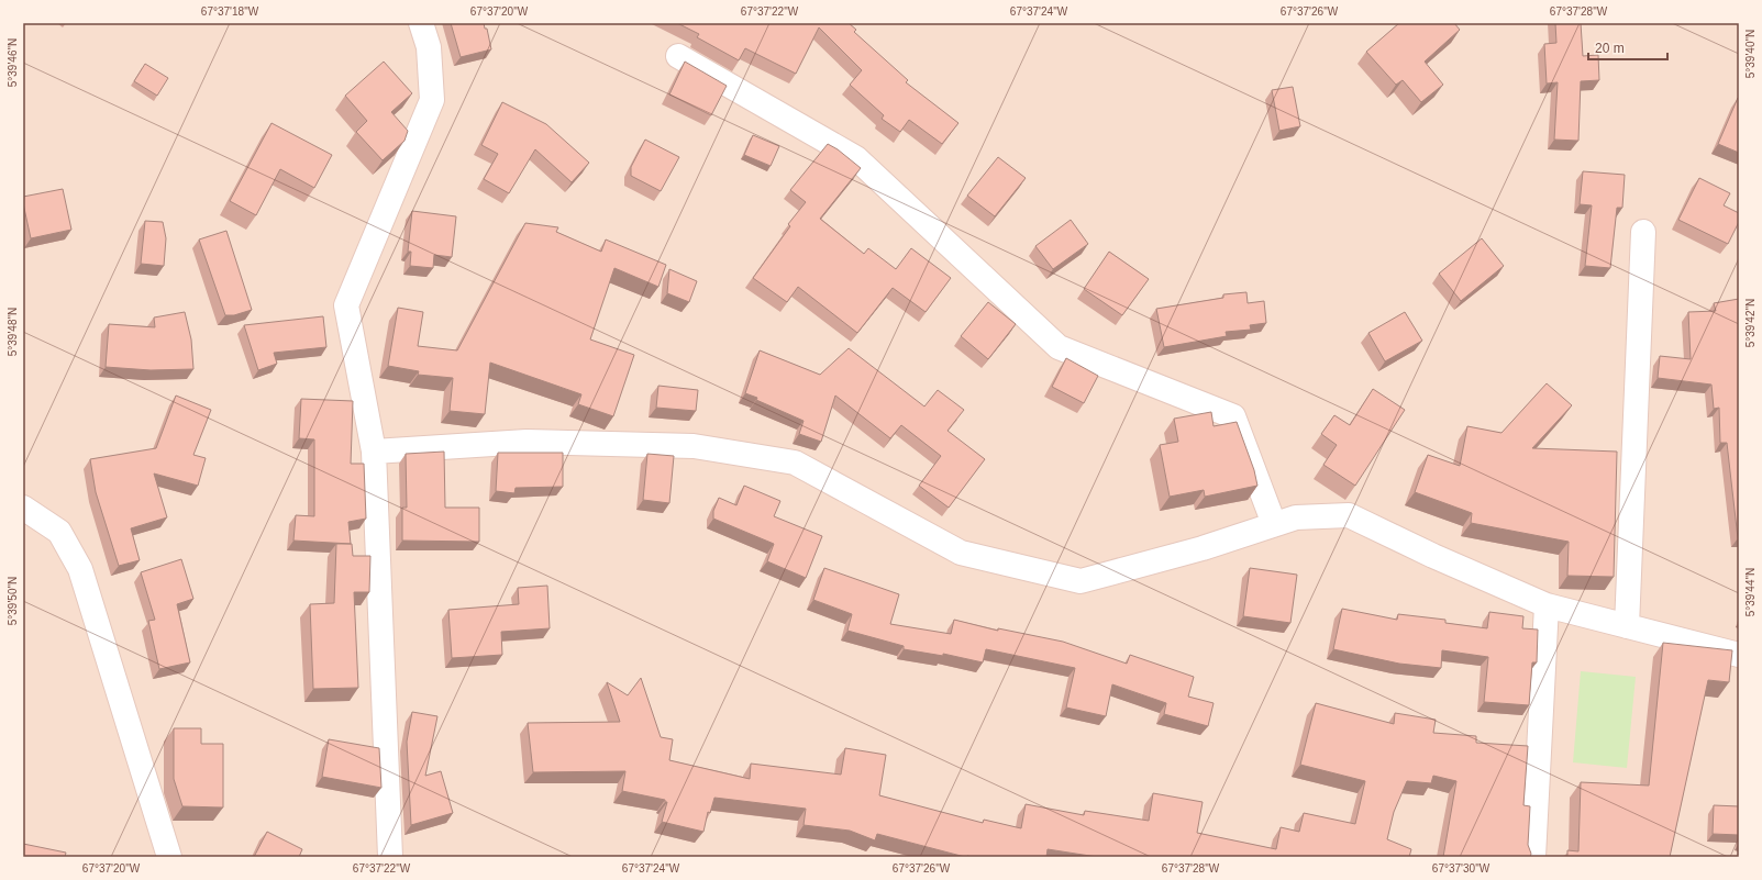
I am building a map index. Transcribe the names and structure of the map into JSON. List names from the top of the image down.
{
  "scale_bar": "20 m",
  "coordinates": [
    "67°37'18\"W",
    "67°37'20\"W",
    "67°37'22\"W",
    "67°37'24\"W",
    "67°37'26\"W",
    "67°37'28\"W",
    "5°39'40\"N",
    "5°39'46\"N",
    "5°39'42\"N",
    "5°39'48\"N",
    "5°39'44\"N",
    "5°39'50\"N",
    "67°37'30\"W"
  ]
}
